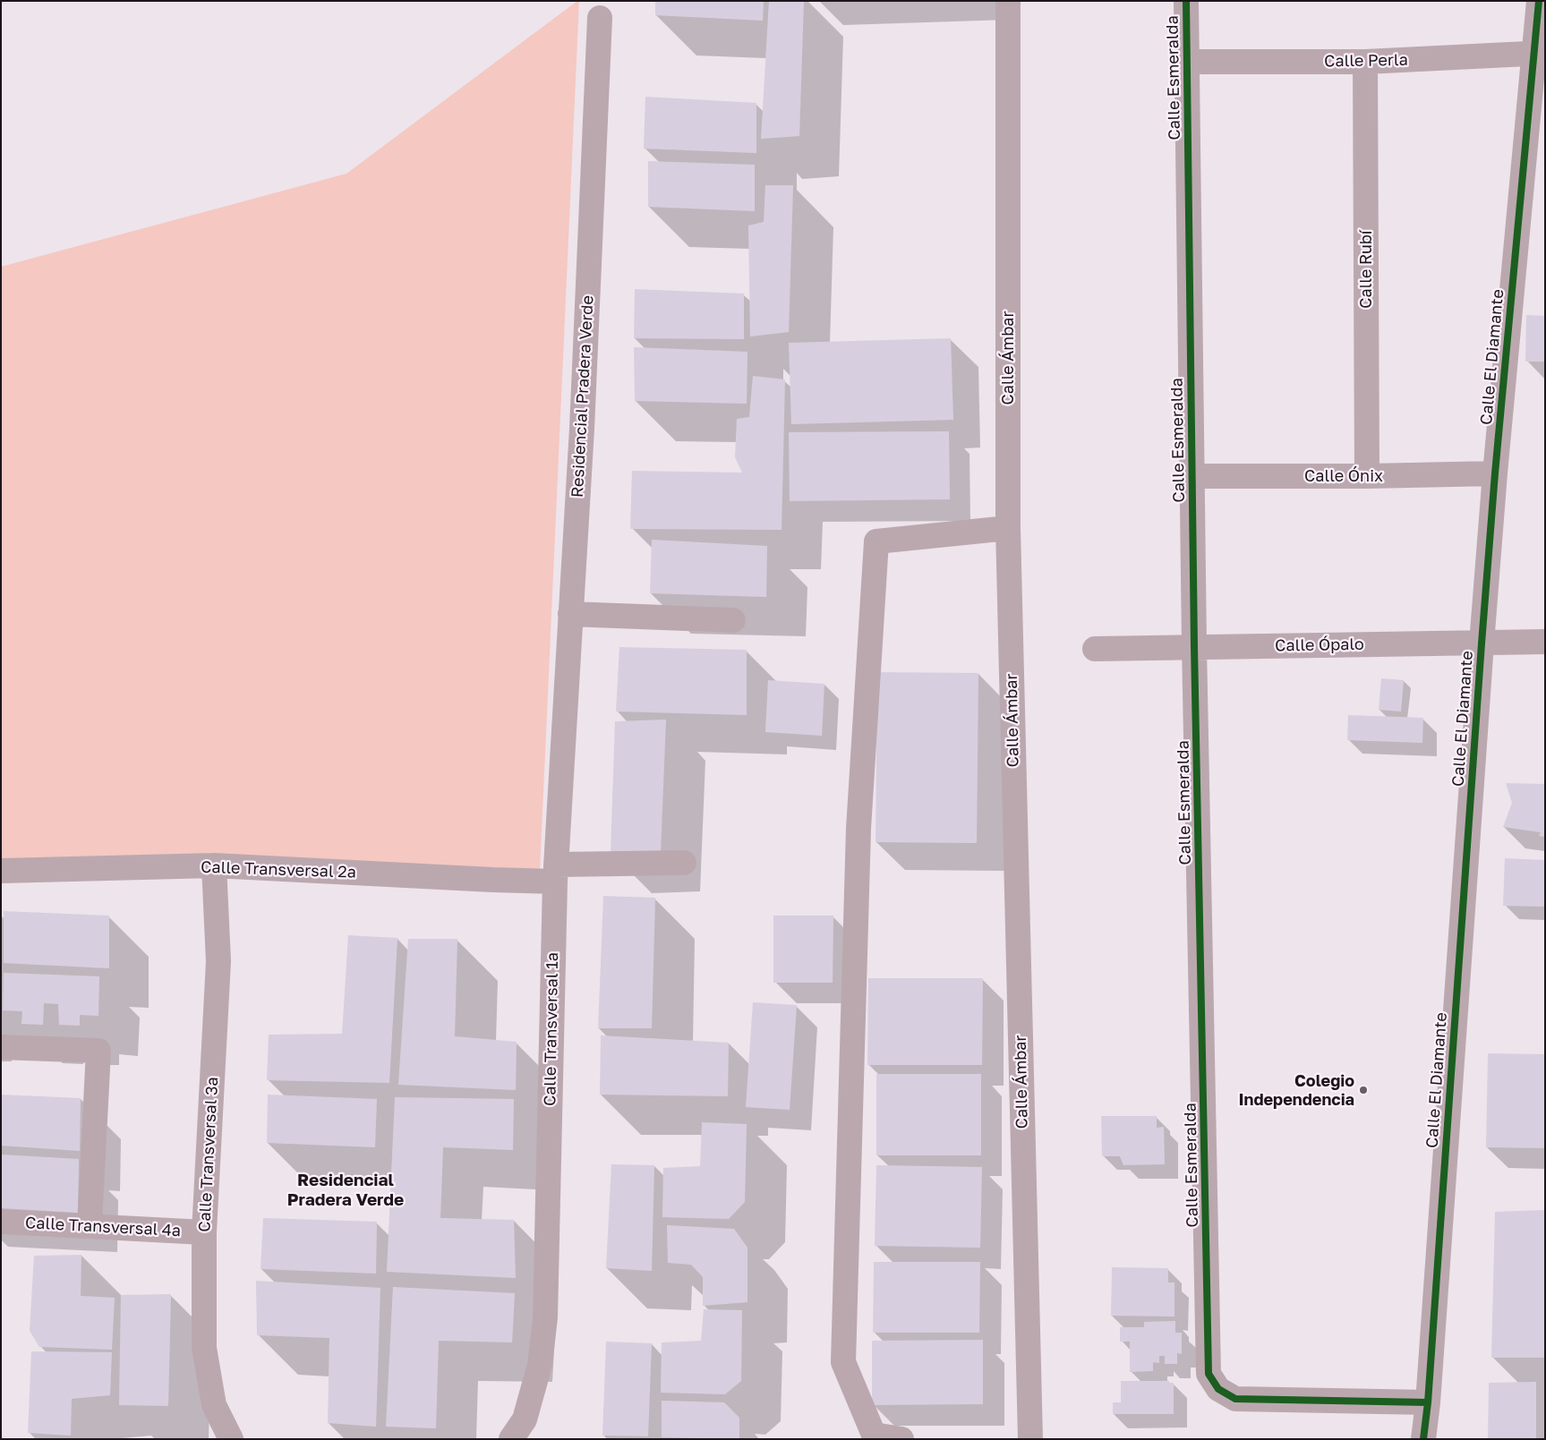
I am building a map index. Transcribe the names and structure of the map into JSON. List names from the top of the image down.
{
  "streets": {
    "street": [
      "Calle Perla",
      "Calle Esmeralda",
      "Calle Rubí",
      "Calle El Diamante",
      "Calle Ámbar",
      "Residencial Pradera Verde",
      "Calle Ónix",
      "Calle Ópalo",
      "Calle Transversal 2a",
      "Calle Transversal 1a",
      "Calle Transversal 3a",
      "Calle Transversal 4a"
    ]
  },
  "crossings": [
    ["Calle Perla", "Calle Esmeralda"],
    ["Calle Perla", "Calle Rubí"],
    ["Calle Perla", "Calle El Diamante"],
    ["Calle Esmeralda", "Calle El Diamante"],
    ["Calle Esmeralda", "Calle Ónix"],
    ["Calle Esmeralda", "Calle Ópalo"],
    ["Calle Rubí", "Calle Ónix"],
    ["Calle El Diamante", "Calle Ónix"],
    ["Calle El Diamante", "Calle Ópalo"],
    ["Residencial Pradera Verde", "Calle Transversal 1a"],
    ["Calle Transversal 2a", "Calle Transversal 1a"],
    ["Calle Transversal 2a", "Calle Transversal 3a"],
    ["Calle Transversal 3a", "Calle Transversal 4a"]
  ],
  "districts": ["Residencial Pradera Verde"],
  "places": ["Colegio Independencia"]
}
